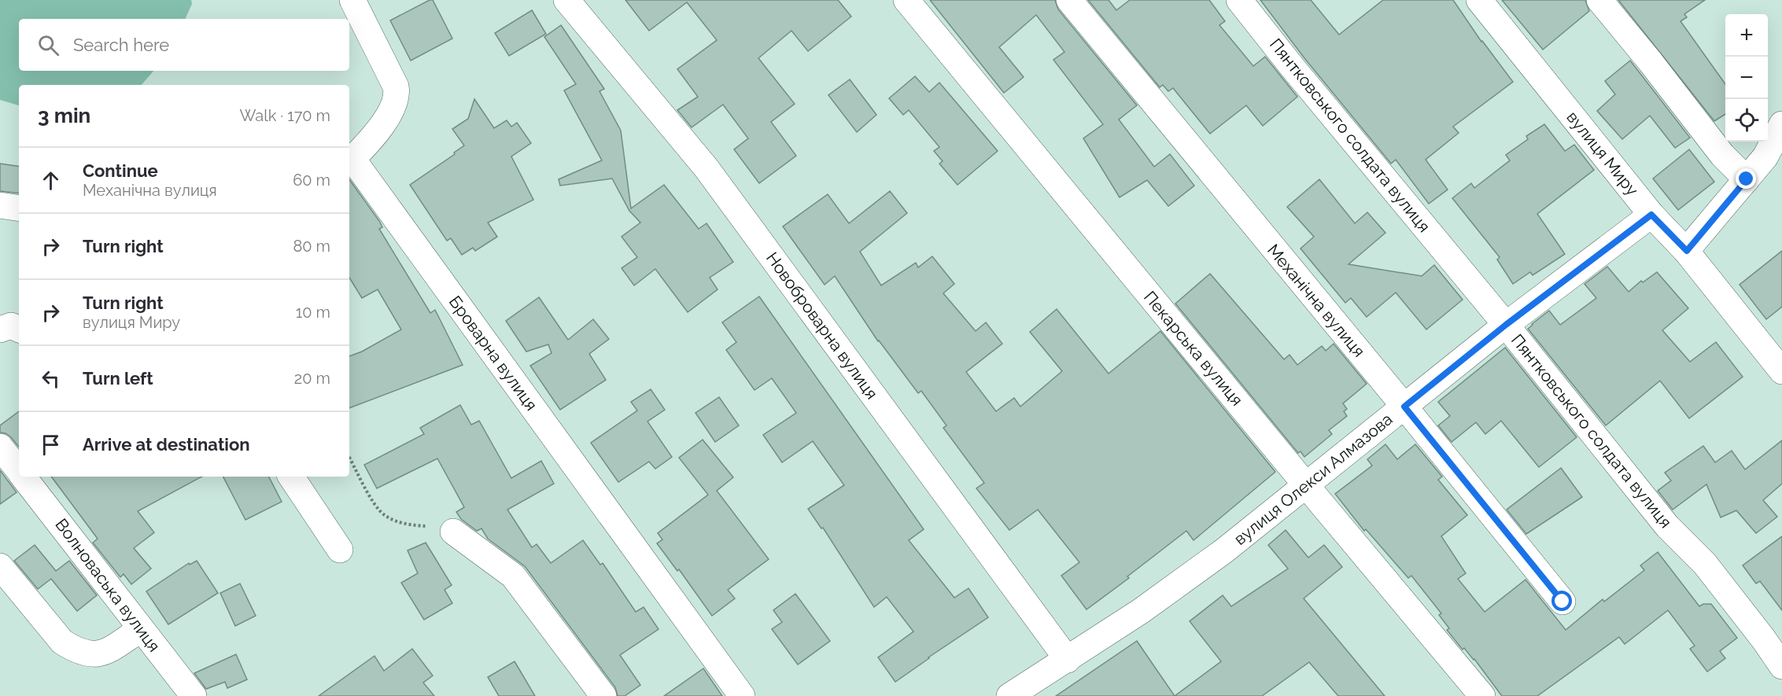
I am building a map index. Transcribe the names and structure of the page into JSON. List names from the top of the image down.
{
  "streets": {
    "street": [
      "Пянтковського солдата вулиця",
      "вулиця Миру",
      "Механічна вулиця",
      "Новоброварна вулиця",
      "Пекарська вулиця",
      "Броварна вулиця",
      "вулиця Олекси Алмазова",
      "Волноваська вулиця"
    ]
  },
  "crossings": [
    ["Пянтковського солдата вулиця", "вулиця Олекси Алмазова"],
    ["вулиця Миру", "вулиця Олекси Алмазова"],
    ["Механічна вулиця", "вулиця Олекси Алмазова"],
    ["Новоброварна вулиця", "вулиця Олекси Алмазова"],
    ["Пекарська вулиця", "вулиця Олекси Алмазова"]
  ],
  "page": {
    "map_buttons": ["+", "−"],
    "search": "Search here",
    "heading": ["3 min", "Walk · 170 m"],
    "list": [
      ["Continue", "Механічна вулиця", "60 m"],
      ["Turn right", "80 m"],
      ["Turn right", "вулиця Миру", "10 m"],
      ["Turn left", "20 m"],
      "Arrive at destination"
    ]
  }
}
